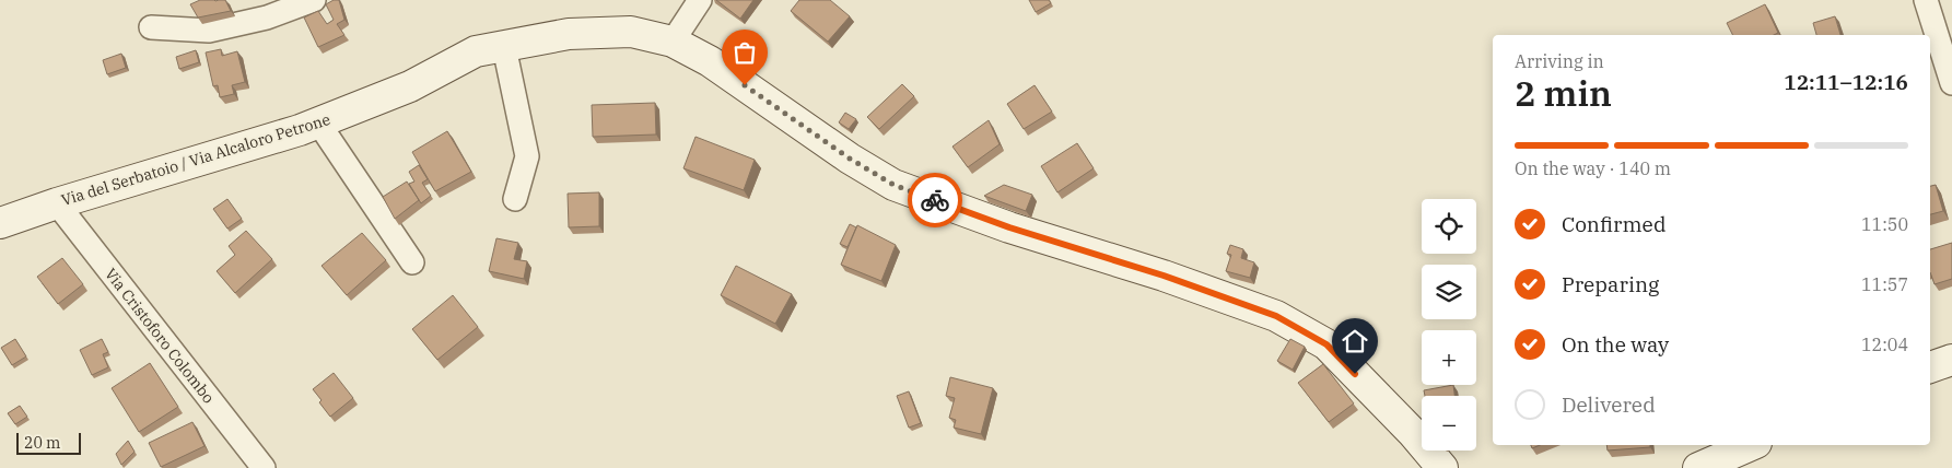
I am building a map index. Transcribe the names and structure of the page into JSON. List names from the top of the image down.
{
  "streets": {
    "street": ["Via del Serbatoio / Via Alcaloro Petrone", "Via Cristoforo Colombo"]
  },
  "crossings": [
    ["Via del Serbatoio / Via Alcaloro Petrone", "Via Cristoforo Colombo"]
  ],
  "scale_bar": "20 m",
  "page": {
    "heading": ["2 min", "Arriving in", "12:11–12:16"],
    "bar": "On the way · 140 m",
    "list": [
      ["Confirmed", "11:50"],
      ["Preparing", "11:57"],
      ["On the way", "12:04"],
      "Delivered"
    ],
    "map_buttons": ["+", "−"],
    "scale": "20 m"
  }
}
